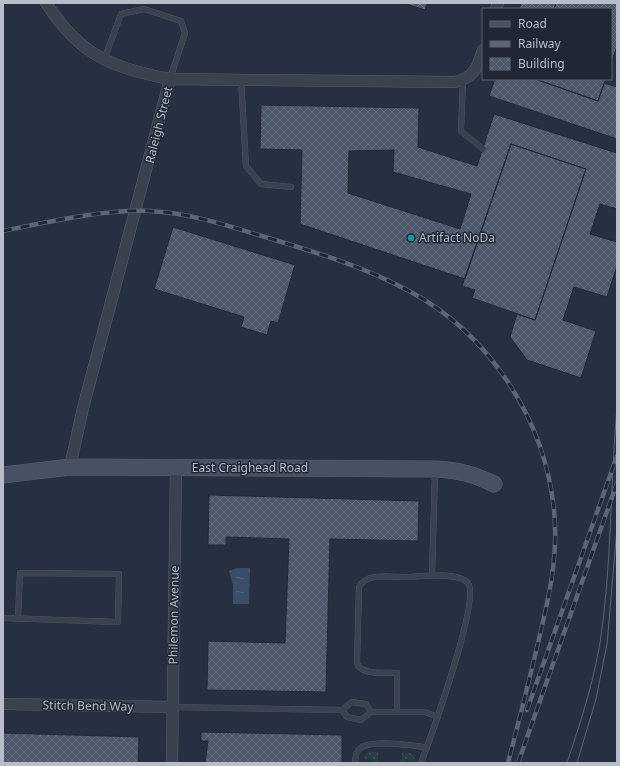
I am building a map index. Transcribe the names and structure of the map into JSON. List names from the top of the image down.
{
  "streets": {
    "street": [
      "Raleigh Street",
      "East Craighead Road",
      "Philemon Avenue",
      "Stitch Bend Way"
    ]
  },
  "crossings": [
    ["Raleigh Street", "East Craighead Road"],
    ["East Craighead Road", "Philemon Avenue"],
    ["Philemon Avenue", "Stitch Bend Way"]
  ],
  "places": ["Artifact NoDa"],
  "legend": ["Road", "Railway", "Building"]
}
